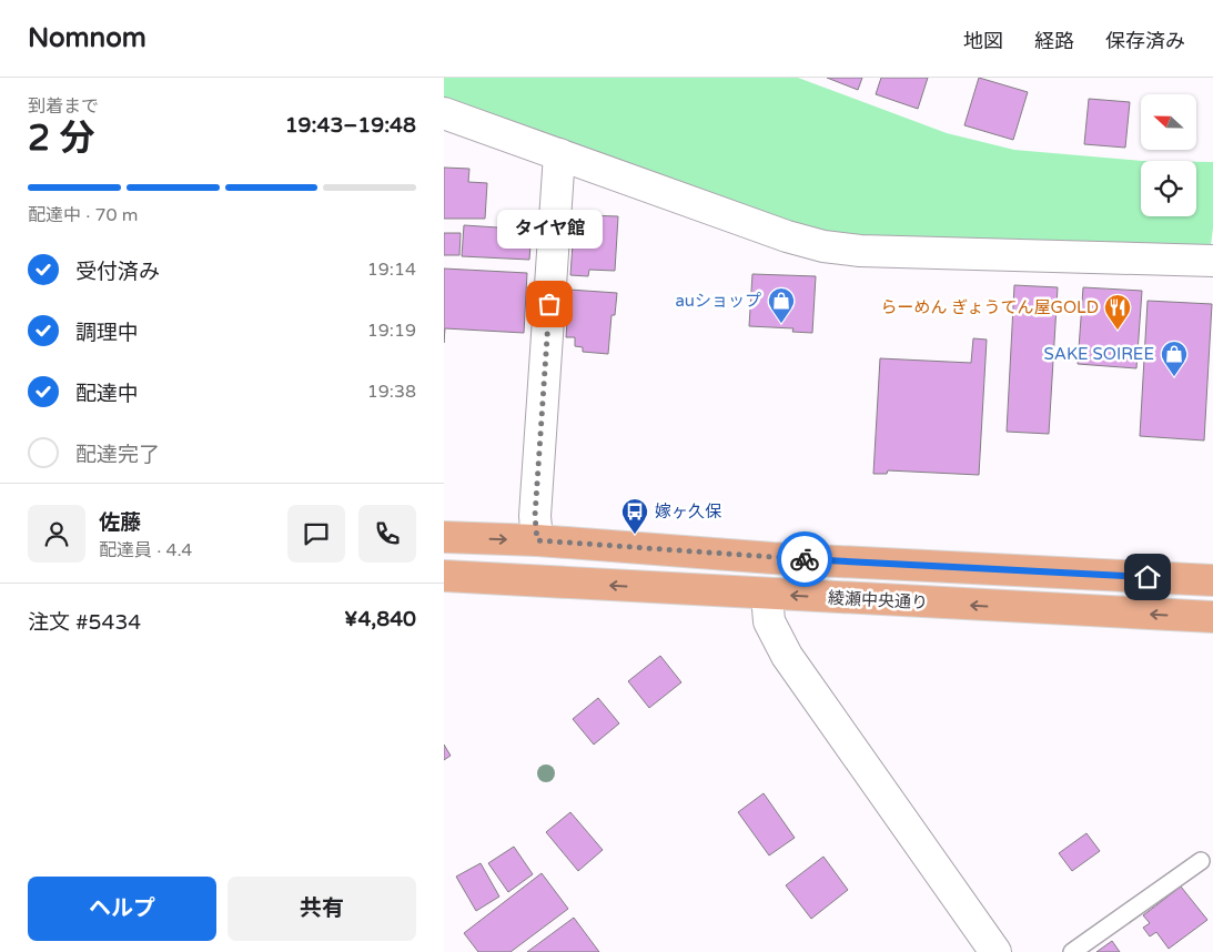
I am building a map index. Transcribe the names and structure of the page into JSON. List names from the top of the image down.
{
  "streets": {
    "main road": ["綾瀬中央通り"]
  },
  "places": {
    "other": ["タイヤ館"],
    "shop": ["auショップ", "SAKE SOIREE"],
    "restaurant": ["らーめん ぎょうてん屋GOLD"],
    "bus stop": ["嫁ヶ久保"]
  },
  "north": "left",
  "page": {
    "header": "Nomnom",
    "nav": ["地図", "経路", "保存済み"],
    "heading": ["2 分", "到着まで", "19:43–19:48"],
    "panel": [
      "佐藤",
      "配達員 · 4.4",
      "注文 #5434",
      "¥4,840"
    ],
    "bar": "配達中 · 70 m",
    "bubble": "タイヤ館",
    "list": [
      ["受付済み", "19:14"],
      ["調理中", "19:19"],
      ["配達中", "19:38"],
      "配達完了"
    ],
    "buttons": ["ヘルプ", "共有"]
  }
}
